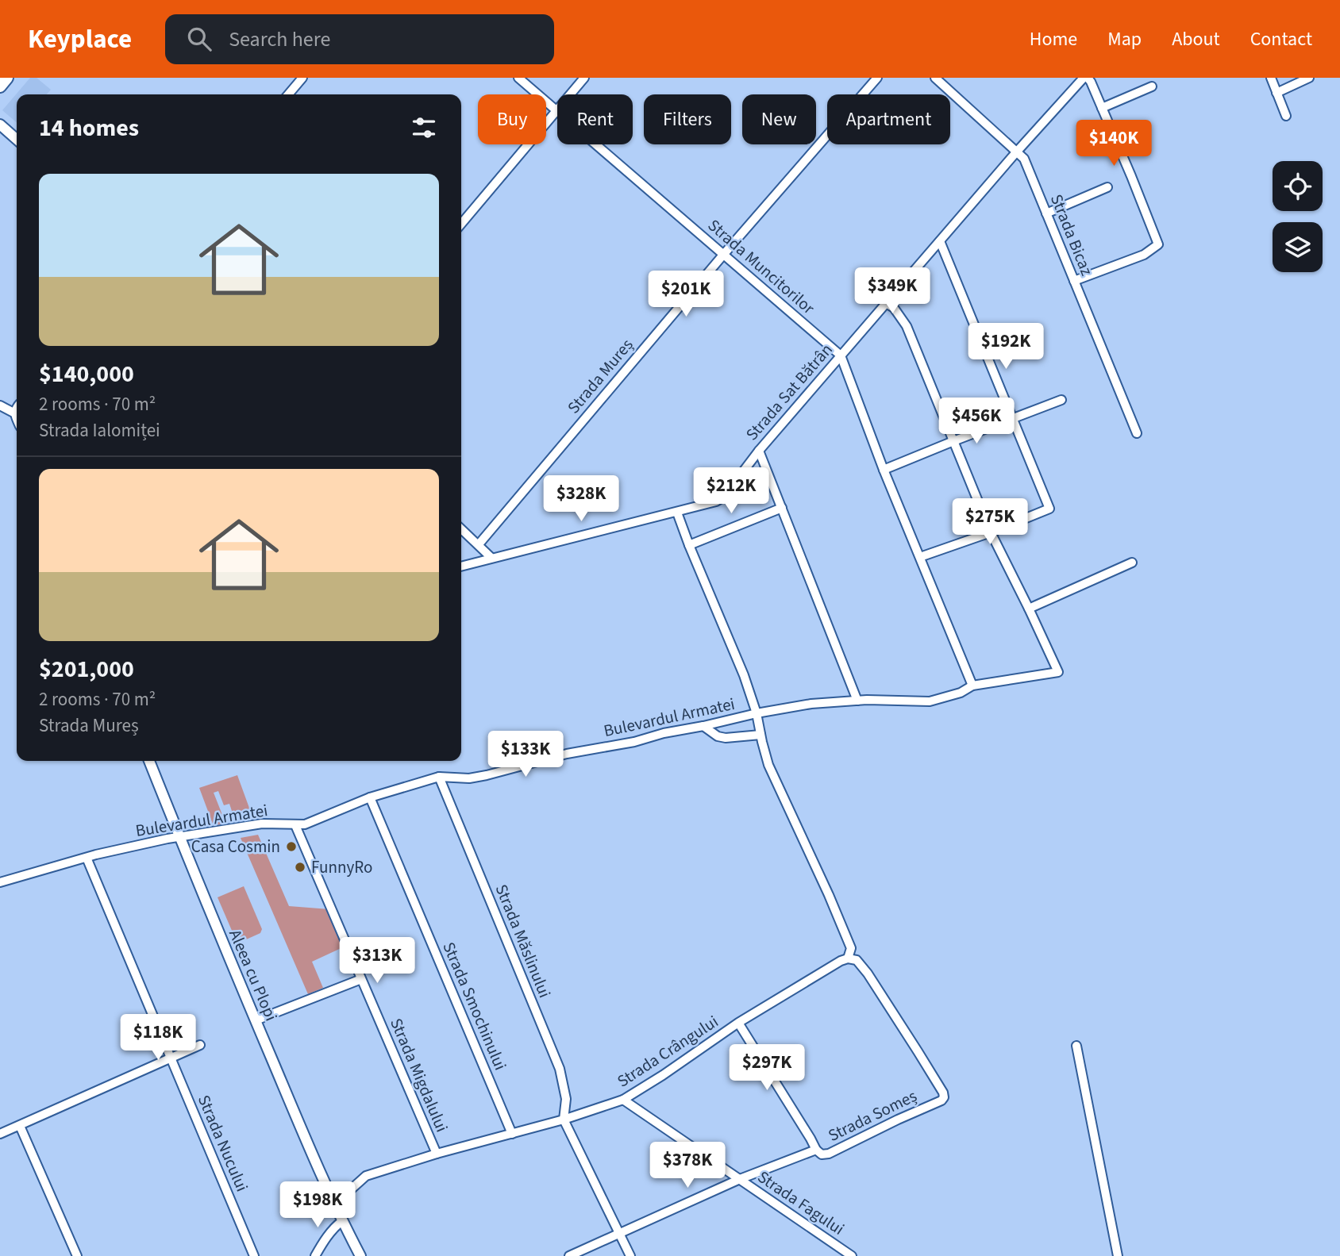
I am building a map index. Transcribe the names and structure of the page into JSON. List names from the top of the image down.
{
  "streets": {
    "street": [
      "Strada Bicaz",
      "Strada Muncitorilor",
      "Strada Mureș",
      "Strada Sat Bătrân",
      "Bulevardul Armatei",
      "Strada Măslinului",
      "Aleea cu Plopi",
      "Strada Smochinului",
      "Strada Crângului",
      "Strada Migdalului",
      "Strada Someș",
      "Strada Nucului",
      "Strada Fagului"
    ]
  },
  "crossings": [
    ["Strada Bicaz", "Strada Sat Bătrân"],
    ["Strada Muncitorilor", "Strada Mureș"],
    ["Strada Muncitorilor", "Strada Sat Bătrân"],
    ["Strada Muncitorilor", "Bulevardul Armatei"],
    ["Bulevardul Armatei", "Strada Măslinului"],
    ["Bulevardul Armatei", "Aleea cu Plopi"],
    ["Bulevardul Armatei", "Strada Smochinului"],
    ["Bulevardul Armatei", "Strada Migdalului"],
    ["Bulevardul Armatei", "Strada Nucului"],
    ["Strada Măslinului", "Strada Crângului"],
    ["Aleea cu Plopi", "Strada Crângului"],
    ["Strada Smochinului", "Strada Crângului"],
    ["Strada Crângului", "Strada Migdalului"],
    ["Strada Crângului", "Strada Someș"],
    ["Strada Crângului", "Strada Fagului"],
    ["Strada Someș", "Strada Fagului"]
  ],
  "places": ["Casa Cosmin", "FunnyRo"],
  "page": {
    "header": "Keyplace",
    "search": "Search here",
    "nav": [
      "Home",
      "Map",
      "About",
      "Contact"
    ],
    "chip": [
      "Buy",
      "Rent",
      "Filters",
      "New",
      "Apartment"
    ],
    "heading": "14 homes",
    "price": [
      "$140K",
      "$349K",
      "$201K",
      "$192K",
      "$456K",
      "$212K",
      "$328K",
      "$275K",
      "$133K",
      "$313K",
      "$118K",
      "$297K",
      "$378K",
      "$198K"
    ],
    "list": [
      {
        "name": "$140,000",
        "note": "2 rooms · 70 m² · Strada Ialomiței"
      },
      {
        "name": "$201,000",
        "note": "2 rooms · 70 m² · Strada Mureș"
      }
    ]
  }
}
